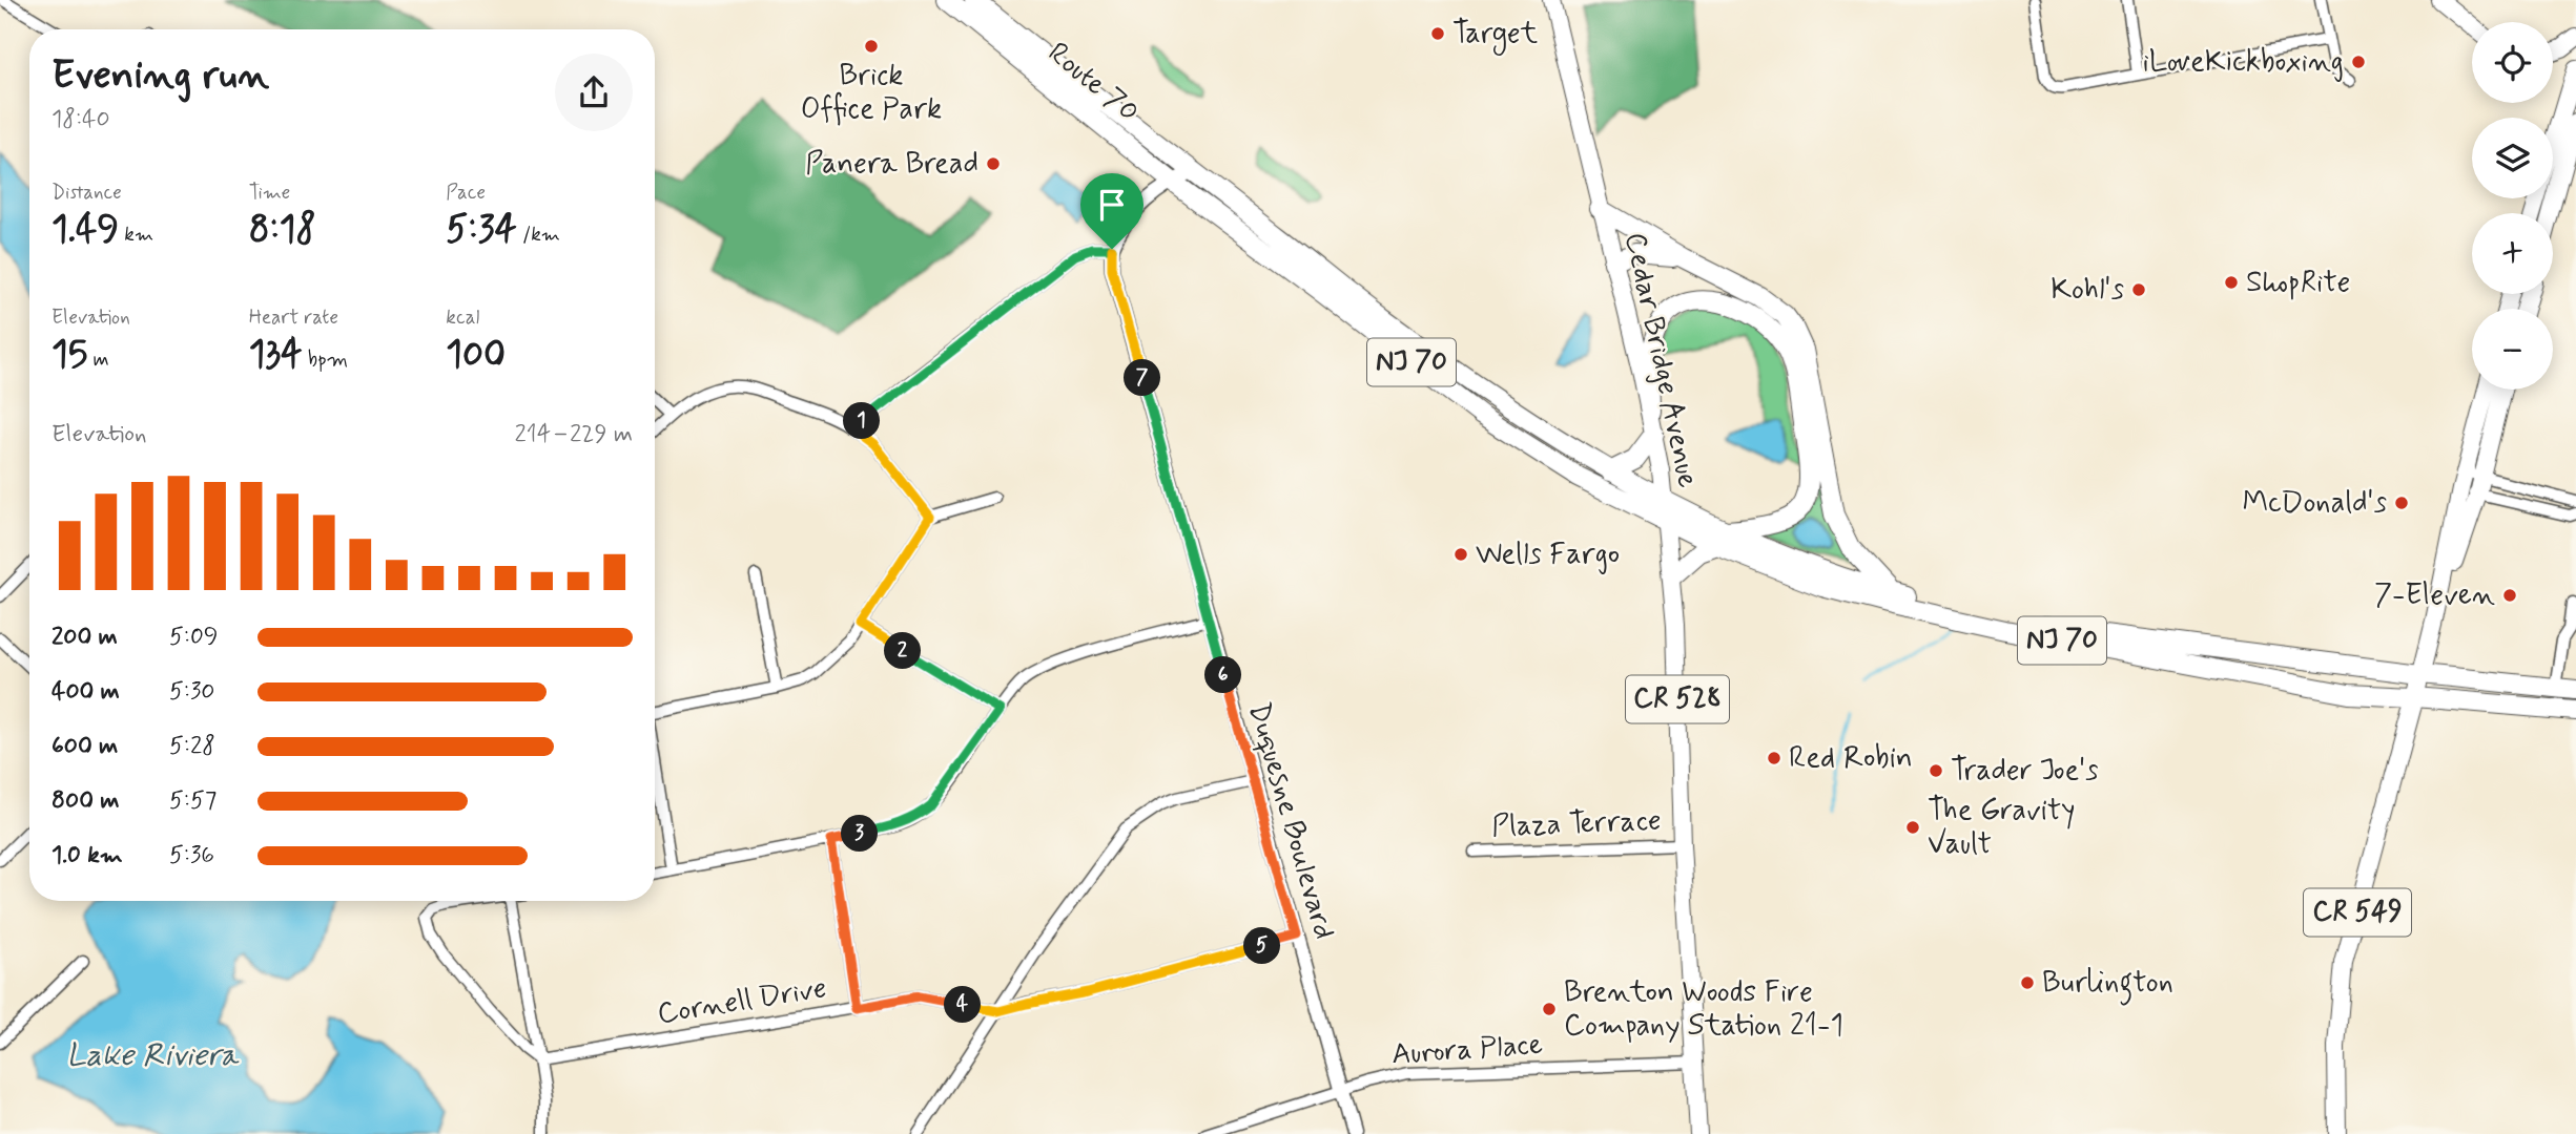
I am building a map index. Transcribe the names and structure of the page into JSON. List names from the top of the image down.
{
  "streets": {
    "highway": ["Route 70", "NJ 70"],
    "main road": ["Cedar Bridge Avenue", "CR 528", "CR 549"],
    "street": [
      "Duquesne Boulevard",
      "Plaza Terrace",
      "Cornell Drive",
      "Aurora Place"
    ]
  },
  "crossings": [
    ["Route 70", "NJ 70"],
    ["Cedar Bridge Avenue", "NJ 70"],
    ["Cedar Bridge Avenue", "Plaza Terrace"],
    ["Cedar Bridge Avenue", "Aurora Place"],
    ["NJ 70", "CR 549"],
    ["Duquesne Boulevard", "Cornell Drive"],
    ["Duquesne Boulevard", "Aurora Place"]
  ],
  "water": ["Lake Riviera"],
  "places": [
    "Target",
    "Brick Office Park",
    "iLoveKickboxing",
    "Panera Bread",
    "ShopRite",
    "Kohl's",
    "McDonald's",
    "Wells Fargo",
    "7-Eleven",
    "Red Robin",
    "Trader Joe's",
    "The Gravity Vault",
    "Burlington",
    "Brenton Woods Fire Company Station 21-1"
  ],
  "page": {
    "map_buttons": ["+", "−"],
    "heading": ["Evening run", "18:40"],
    "stats": [
      ["Distance", "1.49 km"],
      ["Time", "8:18"],
      ["Pace", "5:34 /km"],
      ["Elevation", "15 m"],
      ["Heart rate", "134 bpm"],
      ["kcal", "100"]
    ],
    "pins": [
      "7",
      "1",
      "2",
      "6",
      "3",
      "5",
      "4"
    ],
    "chart": ["Elevation", "214–229 m"],
    "list": [
      {
        "name": "200 m",
        "note": "5:09"
      },
      {
        "name": "400 m",
        "note": "5:30"
      },
      {
        "name": "600 m",
        "note": "5:28"
      },
      {
        "name": "800 m",
        "note": "5:57"
      },
      {
        "name": "1.0 km",
        "note": "5:36"
      }
    ]
  }
}
